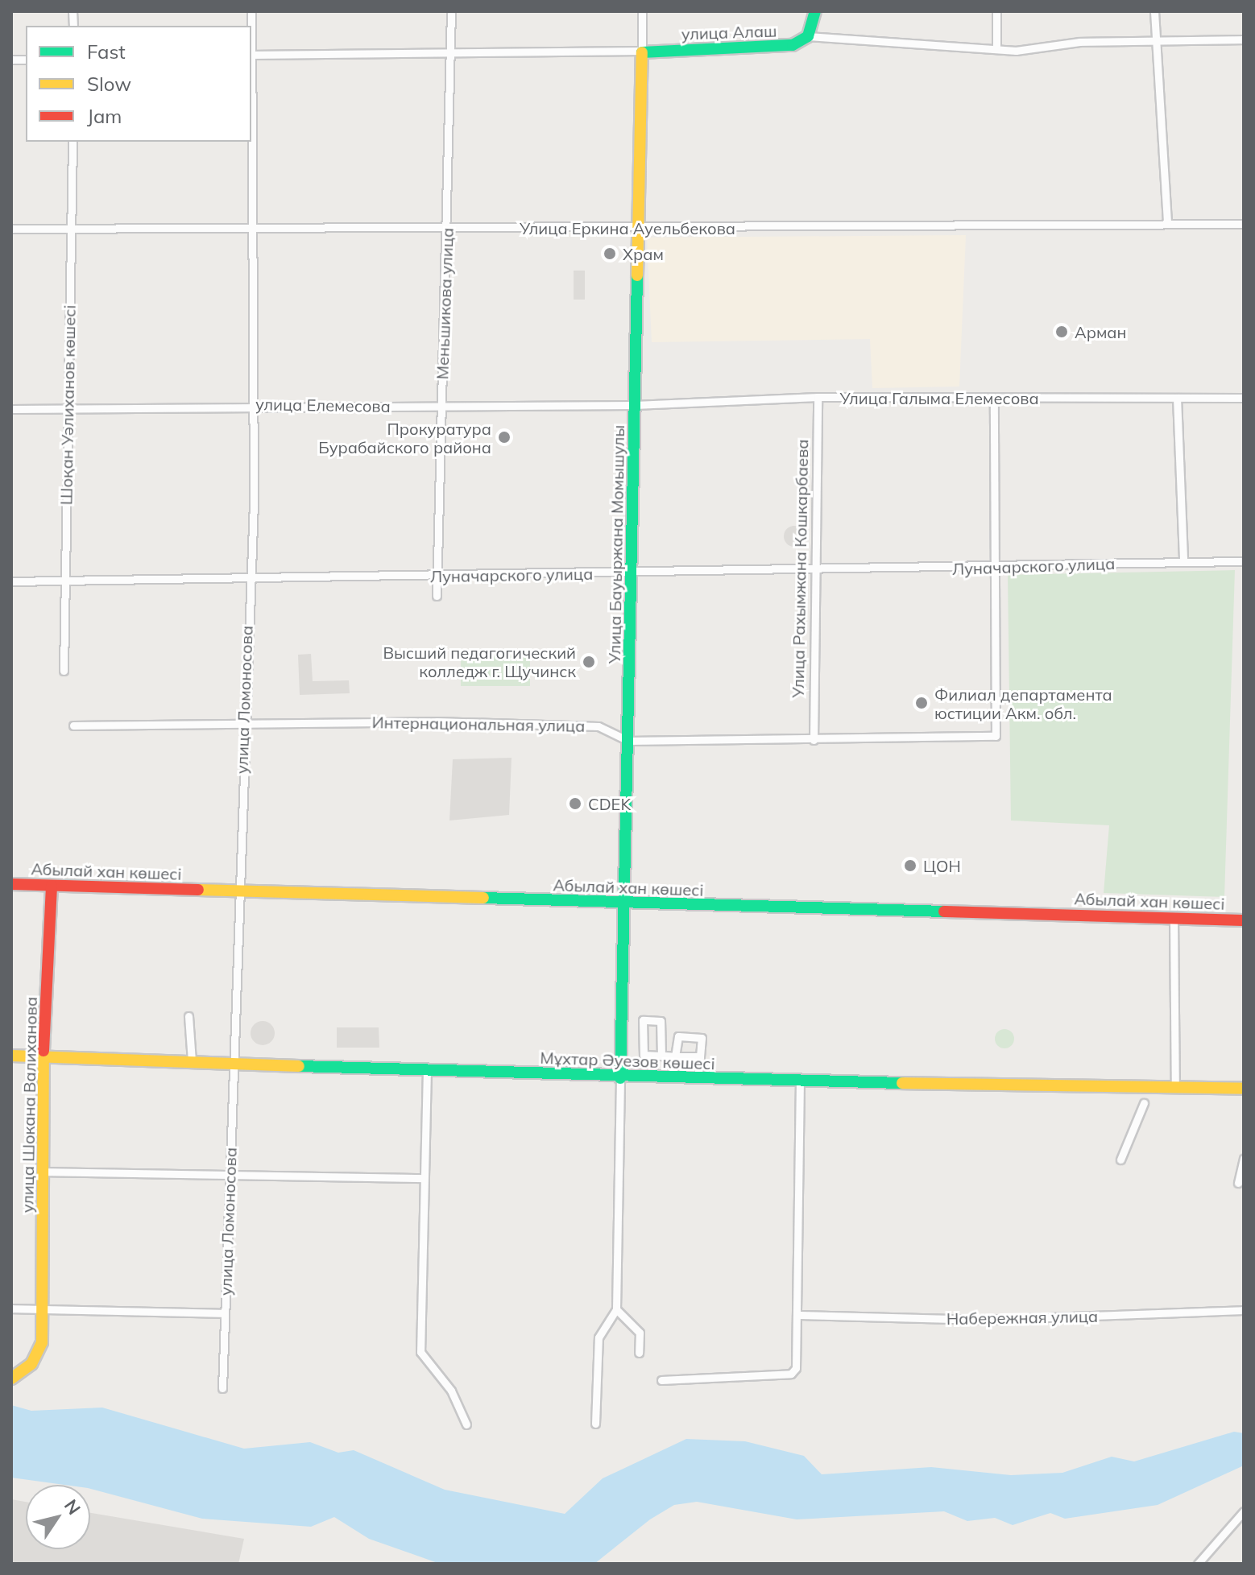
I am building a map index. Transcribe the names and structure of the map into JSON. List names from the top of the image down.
{
  "streets": {
    "street": [
      "улица Алаш",
      "Улица Еркина Ауельбекова",
      "Меньшикова улица",
      "Улица Галыма Елемесова",
      "Шоқан Уәлиханов көшесі",
      "улица Елемесова",
      "Улица Бауыржана Момышулы",
      "Луначарского улица",
      "Улица Рахымжана Кошкарбаева",
      "улица Ломоносова",
      "Интернациональная улица",
      "Абылай хан көшесі",
      "Мұхтар Әуезов көшесі",
      "улица Шокана Валиханова",
      "Набережная улица"
    ]
  },
  "crossings": [
    ["улица Алаш", "Меньшикова улица"],
    ["улица Алаш", "Улица Бауыржана Момышулы"],
    ["улица Алаш", "улица Ломоносова"],
    ["Улица Еркина Ауельбекова", "Меньшикова улица"],
    ["Улица Еркина Ауельбекова", "Шоқан Уәлиханов көшесі"],
    ["Улица Еркина Ауельбекова", "Улица Бауыржана Момышулы"],
    ["Улица Еркина Ауельбекова", "улица Ломоносова"],
    ["Меньшикова улица", "улица Елемесова"],
    ["Меньшикова улица", "Луначарского улица"],
    ["Улица Галыма Елемесова", "улица Елемесова"],
    ["Улица Галыма Елемесова", "Улица Бауыржана Момышулы"],
    ["Улица Галыма Елемесова", "Улица Рахымжана Кошкарбаева"],
    ["Шоқан Уәлиханов көшесі", "улица Елемесова"],
    ["Шоқан Уәлиханов көшесі", "Луначарского улица"],
    ["улица Елемесова", "Улица Бауыржана Момышулы"],
    ["улица Елемесова", "улица Ломоносова"],
    ["Улица Бауыржана Момышулы", "Луначарского улица"],
    ["Улица Бауыржана Момышулы", "Интернациональная улица"],
    ["Улица Бауыржана Момышулы", "Абылай хан көшесі"],
    ["Улица Бауыржана Момышулы", "Мұхтар Әуезов көшесі"],
    ["Луначарского улица", "Улица Рахымжана Кошкарбаева"],
    ["Луначарского улица", "улица Ломоносова"],
    ["Луначарского улица", "Интернациональная улица"],
    ["Улица Рахымжана Кошкарбаева", "Интернациональная улица"],
    ["улица Ломоносова", "Интернациональная улица"],
    ["улица Ломоносова", "Абылай хан көшесі"],
    ["улица Ломоносова", "Мұхтар Әуезов көшесі"],
    ["Абылай хан көшесі", "улица Шокана Валиханова"],
    ["Мұхтар Әуезов көшесі", "улица Шокана Валиханова"]
  ],
  "places": [
    "Храм",
    "Арман",
    "Прокуратура Бурабайского района",
    "Высший педагогический колледж г. Щучинск",
    "Филиал департамента юстиции Акм. обл.",
    "CDEK",
    "ЦОН"
  ],
  "legend": ["Fast", "Slow", "Jam"],
  "north": "top right"
}
